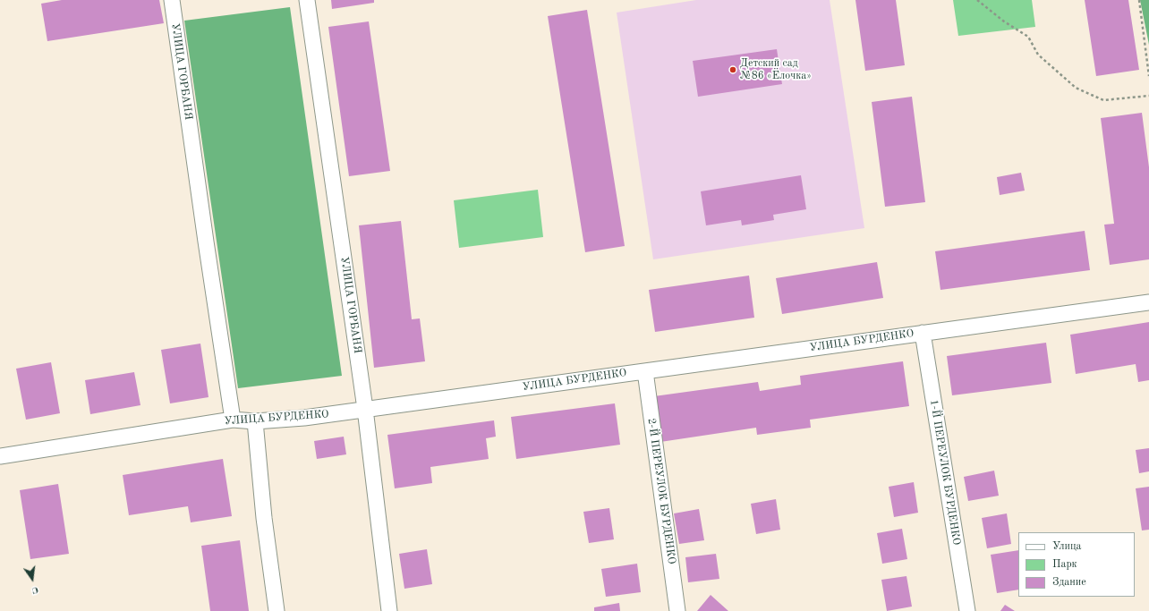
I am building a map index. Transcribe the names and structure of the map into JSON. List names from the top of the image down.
{
  "streets": {
    "street": [
      "УЛИЦА ГОРБАНЯ",
      "УЛИЦА БУРДЕНКО",
      "1-Й ПЕРЕУЛОК БУРДЕНКО",
      "2-Й ПЕРЕУЛОК БУРДЕНКО"
    ]
  },
  "crossings": [
    ["УЛИЦА ГОРБАНЯ", "УЛИЦА БУРДЕНКО"],
    ["УЛИЦА БУРДЕНКО", "1-Й ПЕРЕУЛОК БУРДЕНКО"],
    ["УЛИЦА БУРДЕНКО", "2-Й ПЕРЕУЛОК БУРДЕНКО"]
  ],
  "places": ["Детский сад №86 «Ёлочка»"],
  "legend": ["Улица", "Парк", "Здание"],
  "north": "bottom"
}
